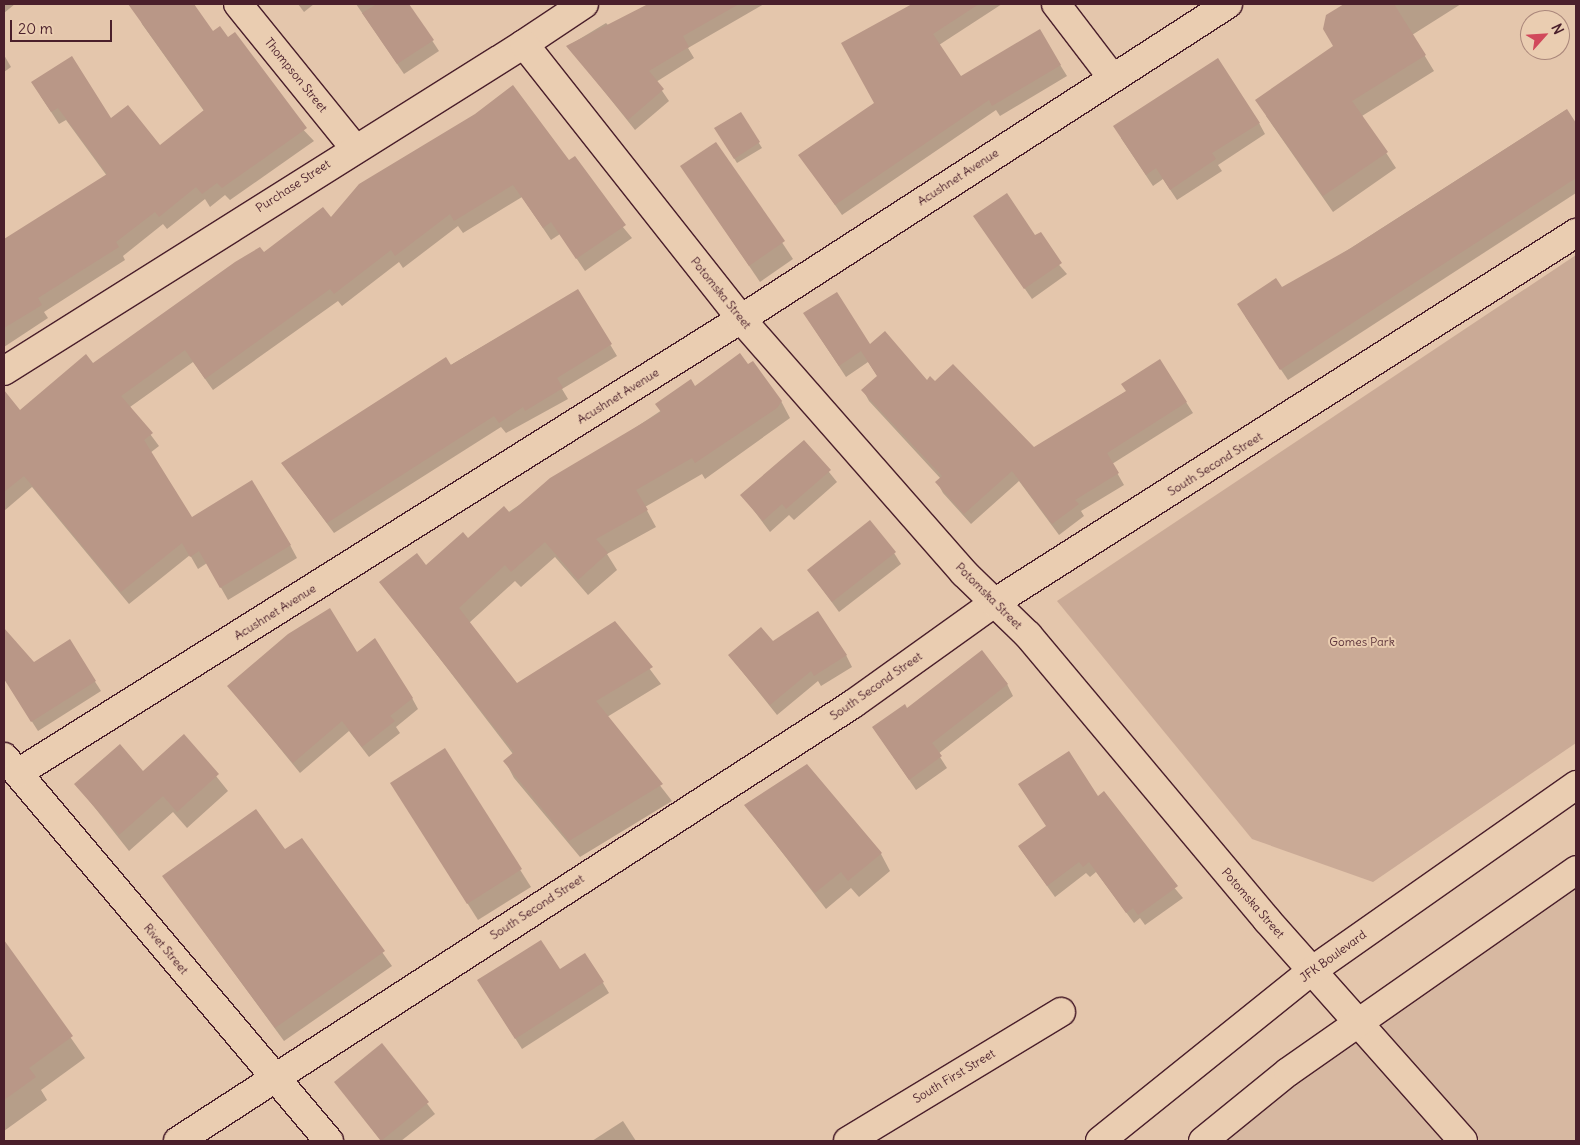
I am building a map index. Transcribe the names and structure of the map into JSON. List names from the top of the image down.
{
  "streets": {
    "street": [
      "Thompson Street",
      "Acushnet Avenue",
      "Purchase Street",
      "Potomska Street",
      "South Second Street",
      "Rivet Street",
      "JFK Boulevard",
      "South First Street"
    ]
  },
  "crossings": [
    ["Thompson Street", "Purchase Street"],
    ["Acushnet Avenue", "Potomska Street"],
    ["Acushnet Avenue", "Rivet Street"],
    ["Purchase Street", "Potomska Street"],
    ["Potomska Street", "South Second Street"],
    ["Potomska Street", "JFK Boulevard"],
    ["South Second Street", "Rivet Street"]
  ],
  "parks": ["Gomes Park"],
  "scale_bar": "20 m",
  "north": "top right"
}
